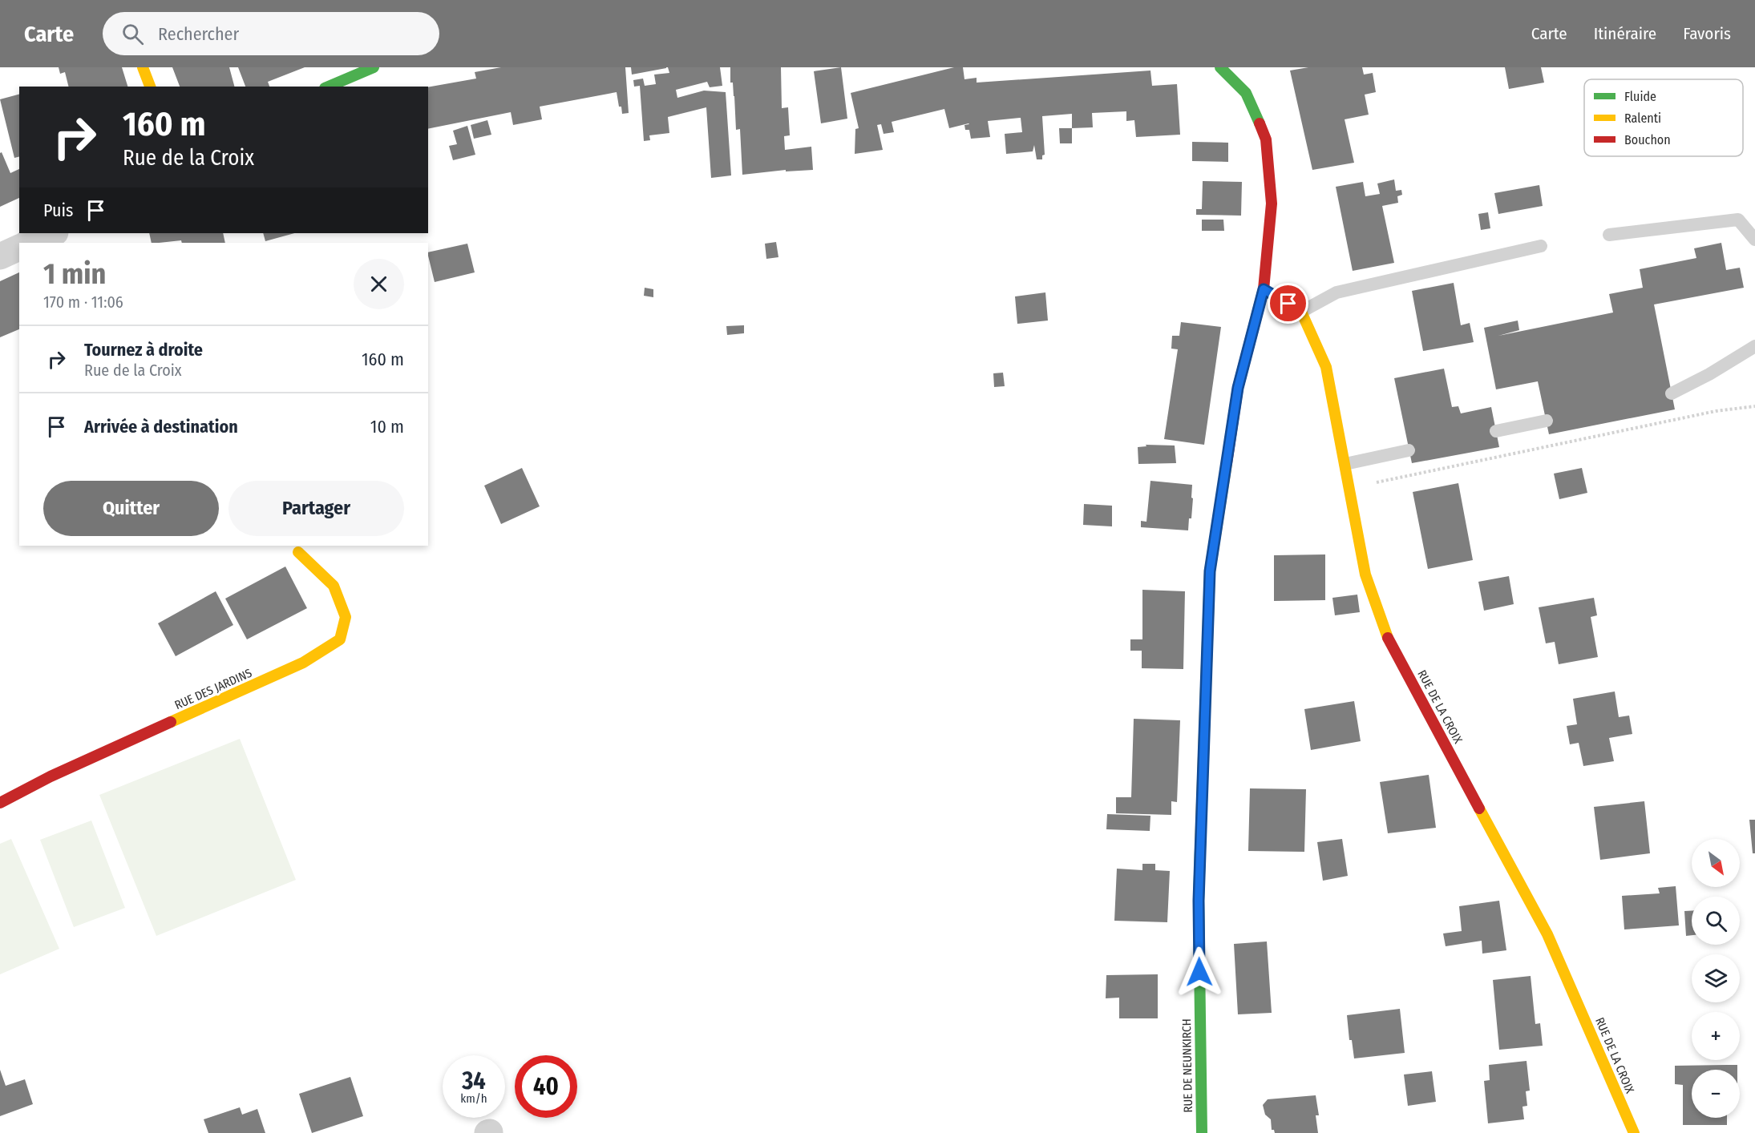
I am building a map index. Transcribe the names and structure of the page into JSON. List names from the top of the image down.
{
  "streets": {
    "street": ["RUE DES JARDINS", "RUE DE LA CROIX", "RUE DE NEUNKIRCH"]
  },
  "legend": ["Fluide", "Ralenti", "Bouchon"],
  "north": "bottom right",
  "page": {
    "header": "Carte",
    "search": "Rechercher",
    "nav": ["Carte", "Itinéraire", "Favoris"],
    "turn": ["160 m", "Rue de la Croix"],
    "then": "Puis",
    "heading": ["1 min", "170 m · 11:06"],
    "list": [
      {
        "name": "Tournez à droite",
        "note": "Rue de la Croix",
        "value": "160 m"
      },
      {
        "name": "Arrivée à destination",
        "value": "10 m"
      }
    ],
    "buttons": ["Quitter", "Partager"],
    "map_buttons": ["+", "−"],
    "speed": "34 km/h",
    "limit": "40"
  }
}
